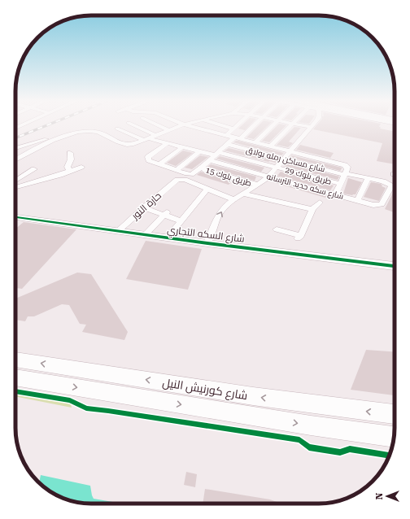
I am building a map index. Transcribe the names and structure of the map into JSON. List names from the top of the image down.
{
  "streets": {
    "highway": ["شارع كورنيش النيل"],
    "street": [
      "شارع مساكن رمله بولاق",
      "طريق بلوك 29",
      "طريق بلوك 15",
      "شارع سكه حديد الترسانه",
      "حارة النور",
      "شارع السكه التجاري"
    ]
  },
  "crossings": [
    ["شارع مساكن رمله بولاق", "شارع سكه حديد الترسانه"],
    ["طريق بلوك 29", "شارع سكه حديد الترسانه"],
    ["حارة النور", "شارع السكه التجاري"]
  ],
  "north": "left"
}
